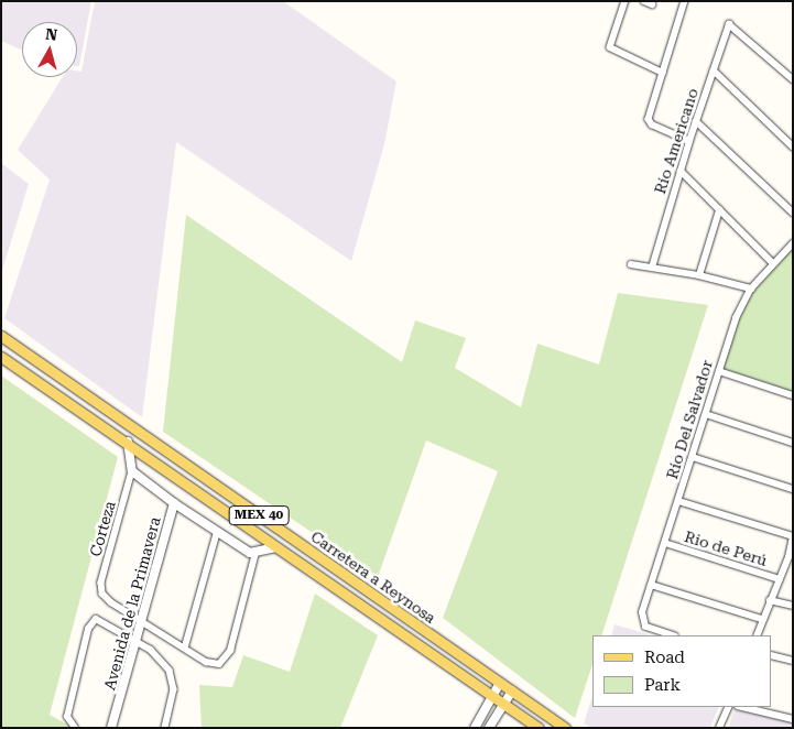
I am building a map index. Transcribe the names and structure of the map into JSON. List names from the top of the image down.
{
  "streets": {
    "main road": ["MEX 40", "Carretera a Reynosa"],
    "street": [
      "Río Americano",
      "Río Del Salvador",
      "Corteza",
      "Rio de Perú",
      "Avenida de la Primavera"
    ]
  },
  "crossings": [
    ["Río Del Salvador", "Rio de Perú"],
    ["Corteza", "Avenida de la Primavera"]
  ],
  "legend": ["Road", "Park"],
  "north": "top"
}
